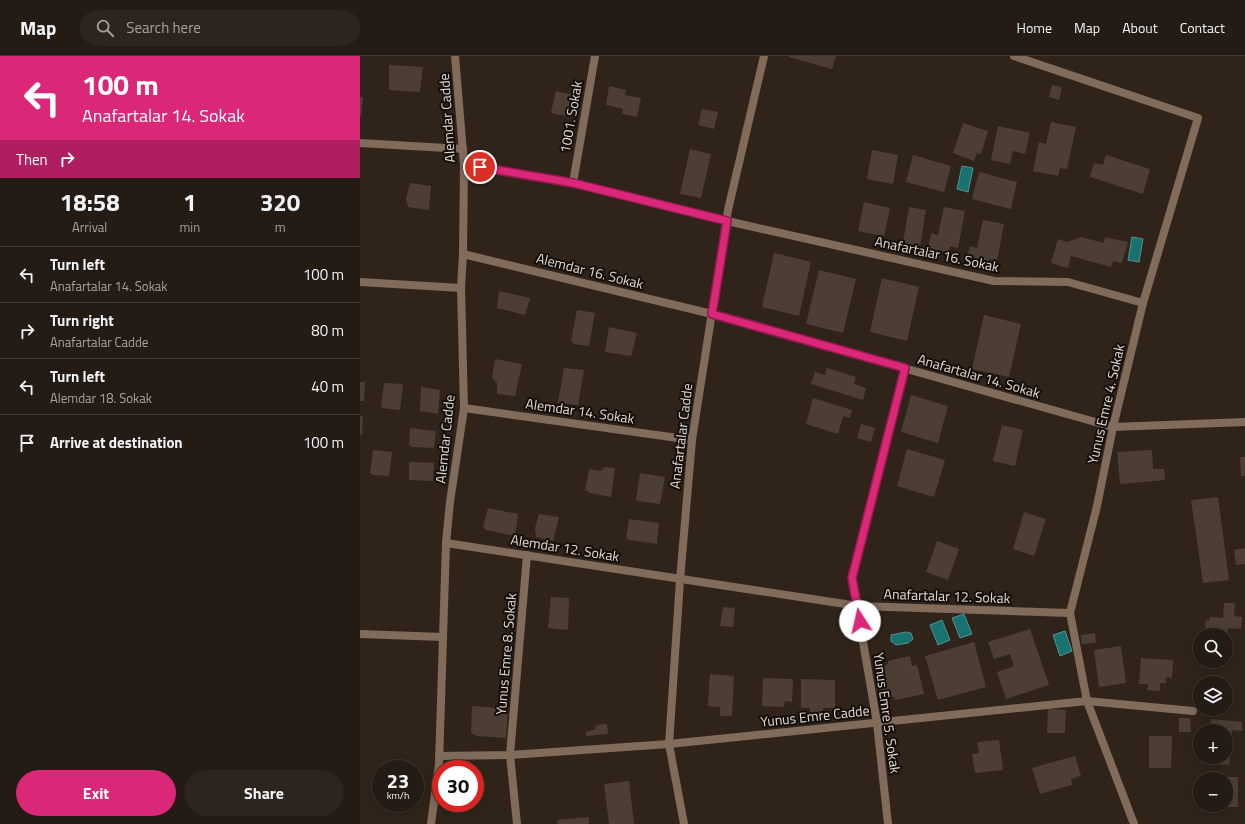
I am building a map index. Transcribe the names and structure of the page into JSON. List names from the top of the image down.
{
  "streets": {
    "street": [
      "1001. Sokak",
      "Alemdar Cadde",
      "Anafartalar 16. Sokak",
      "Alemdar 16. Sokak",
      "Anafartalar 14. Sokak",
      "Yunus Emre 4. Sokak",
      "Alemdar 14. Sokak",
      "Anafartalar Cadde",
      "Alemdar 12. Sokak",
      "Anafartalar 12. Sokak",
      "Yunus Emre 8. Sokak",
      "Yunus Emre 5. Sokak",
      "Yunus Emre Cadde"
    ]
  },
  "crossings": [
    ["1001. Sokak", "Anafartalar 16. Sokak"],
    ["Alemdar Cadde", "Anafartalar 16. Sokak"],
    ["Alemdar Cadde", "Alemdar 16. Sokak"],
    ["Alemdar Cadde", "Alemdar 14. Sokak"],
    ["Alemdar Cadde", "Alemdar 12. Sokak"],
    ["Alemdar Cadde", "Yunus Emre Cadde"],
    ["Anafartalar 16. Sokak", "Yunus Emre 4. Sokak"],
    ["Anafartalar 16. Sokak", "Anafartalar Cadde"],
    ["Alemdar 16. Sokak", "Anafartalar 14. Sokak"],
    ["Alemdar 16. Sokak", "Anafartalar Cadde"],
    ["Anafartalar 14. Sokak", "Yunus Emre 4. Sokak"],
    ["Anafartalar 14. Sokak", "Anafartalar Cadde"],
    ["Anafartalar 14. Sokak", "Yunus Emre 5. Sokak"],
    ["Yunus Emre 4. Sokak", "Anafartalar 12. Sokak"],
    ["Yunus Emre 4. Sokak", "Yunus Emre Cadde"],
    ["Alemdar 14. Sokak", "Anafartalar Cadde"],
    ["Anafartalar Cadde", "Alemdar 12. Sokak"],
    ["Anafartalar Cadde", "Anafartalar 12. Sokak"],
    ["Anafartalar Cadde", "Yunus Emre Cadde"],
    ["Alemdar 12. Sokak", "Anafartalar 12. Sokak"],
    ["Alemdar 12. Sokak", "Yunus Emre 8. Sokak"],
    ["Anafartalar 12. Sokak", "Yunus Emre 5. Sokak"],
    ["Yunus Emre 8. Sokak", "Yunus Emre Cadde"],
    ["Yunus Emre 5. Sokak", "Yunus Emre Cadde"]
  ],
  "page": {
    "header": "Map",
    "search": "Search here",
    "nav": [
      "Home",
      "Map",
      "About",
      "Contact"
    ],
    "turn": ["100 m", "Anafartalar 14. Sokak"],
    "then": "Then",
    "eta": [
      "18:58",
      "Arrival",
      "1",
      "min",
      "320",
      "m"
    ],
    "list": [
      {
        "name": "Turn left",
        "note": "Anafartalar 14. Sokak",
        "value": "100 m"
      },
      {
        "name": "Turn right",
        "note": "Anafartalar Cadde",
        "value": "80 m"
      },
      {
        "name": "Turn left",
        "note": "Alemdar 18. Sokak",
        "value": "40 m"
      },
      {
        "name": "Arrive at destination",
        "value": "100 m"
      }
    ],
    "map_buttons": ["+", "−"],
    "speed": "23 km/h",
    "limit": "30",
    "buttons": ["Exit", "Share"]
  }
}
